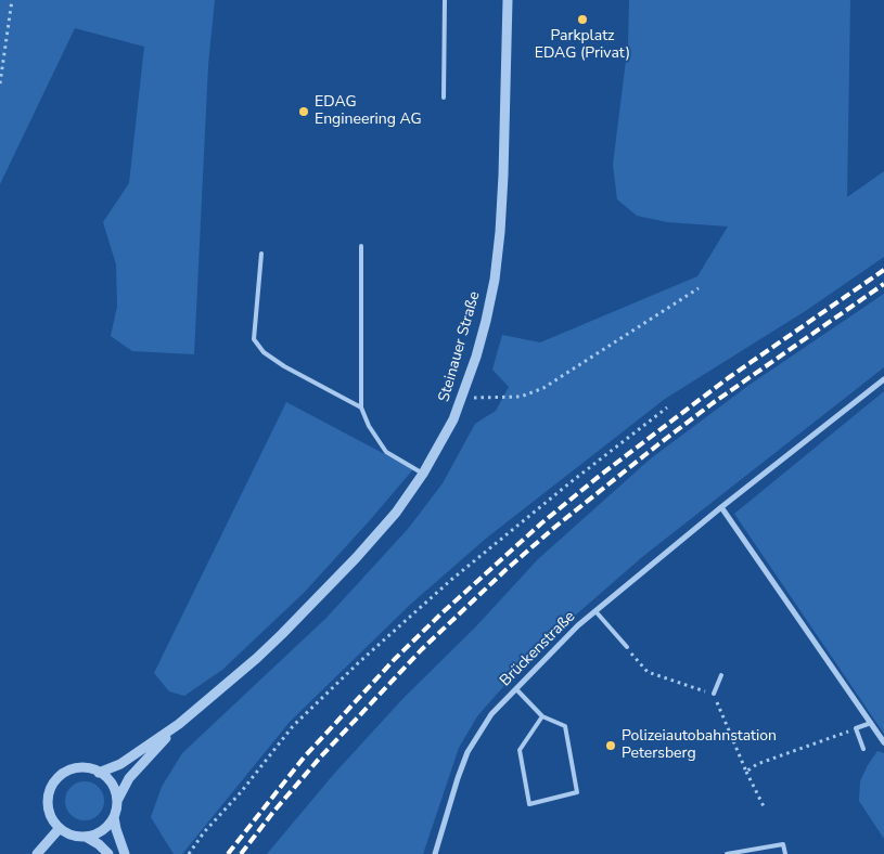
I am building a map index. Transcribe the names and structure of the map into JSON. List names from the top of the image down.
{
  "streets": {
    "street": ["Steinauer Straße", "Brückenstraße"]
  },
  "places": ["Parkplatz EDAG (Privat)", "EDAG Engineering AG", "Polizeiautobahnstation Petersberg"]
}
